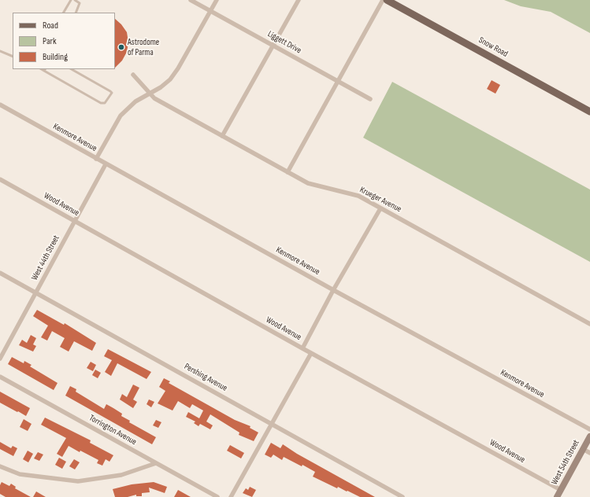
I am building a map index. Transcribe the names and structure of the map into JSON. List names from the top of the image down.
{
  "streets": {
    "main road": ["Snow Road"],
    "street": [
      "Liggett Drive",
      "Kenmore Avenue",
      "Krueger Avenue",
      "Wood Avenue",
      "West 44th Street",
      "Pershing Avenue",
      "Torrington Avenue",
      "West 54th Street"
    ]
  },
  "crossings": [
    ["Kenmore Avenue", "West 44th Street"],
    ["Wood Avenue", "West 44th Street"],
    ["Wood Avenue", "West 54th Street"],
    ["West 44th Street", "Pershing Avenue"]
  ],
  "places": ["Astrodome of Parma"],
  "legend": ["Road", "Park", "Building"]
}
